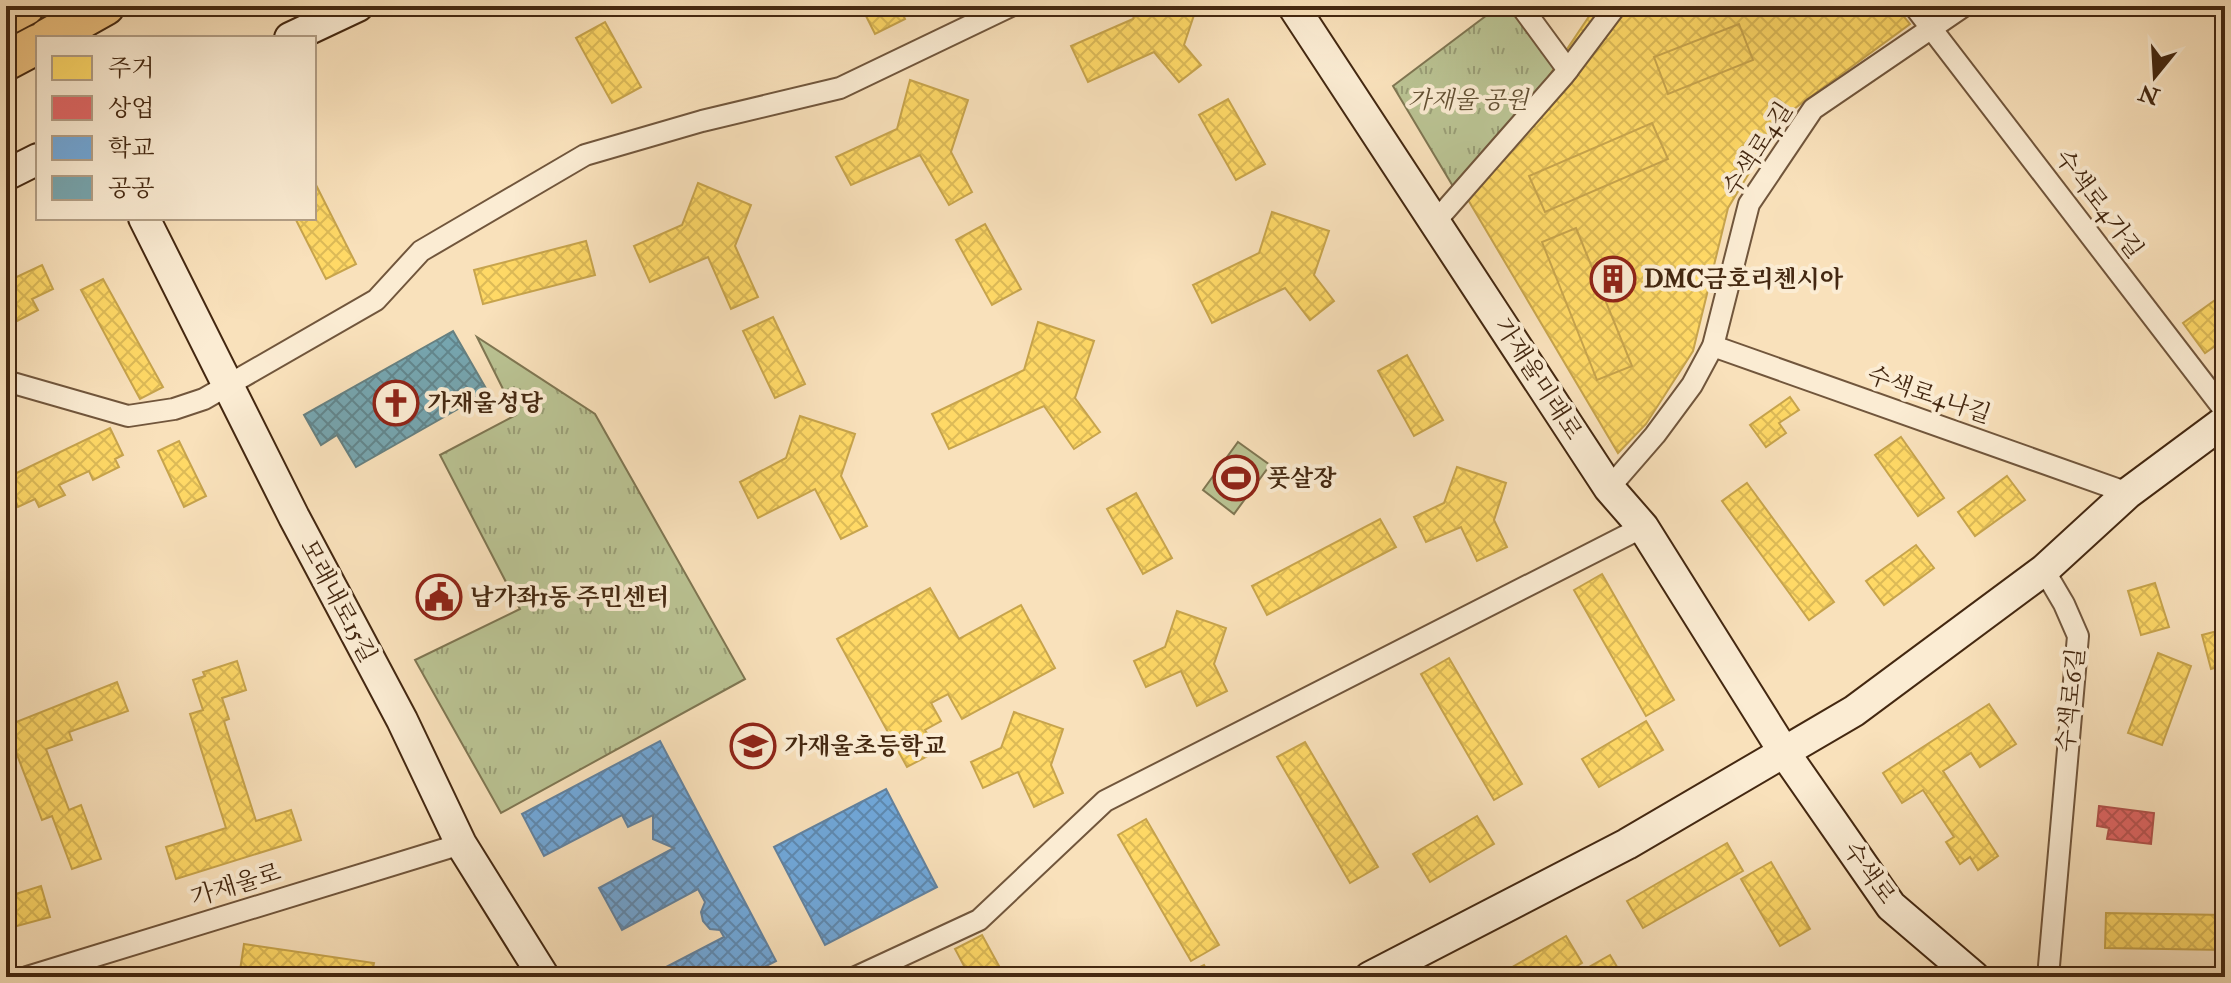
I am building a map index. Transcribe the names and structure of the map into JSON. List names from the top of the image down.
{
  "streets": {
    "main road": ["가재울미래로", "모래내로15길", "수색로"],
    "street": [
      "수색로4길",
      "수색로4가길",
      "수색로4나길",
      "수색로6길",
      "가재울로"
    ]
  },
  "crossings": [
    ["수색로4길", "수색로4가길"],
    ["수색로4길", "가재울미래로"],
    ["수색로4길", "수색로4나길"],
    ["가재울미래로", "수색로"],
    ["모래내로15길", "가재울로"]
  ],
  "parks": ["가재울 공원"],
  "places": {
    "building": ["DMC금호리첸시아"],
    "church": ["가재울성당"],
    "sports": ["풋살장"],
    "public building": ["남가좌1동 주민센터"],
    "school or university": ["가재울초등학교"]
  },
  "legend": [
    "주거",
    "상업",
    "학교",
    "공공"
  ],
  "north": "bottom"
}
